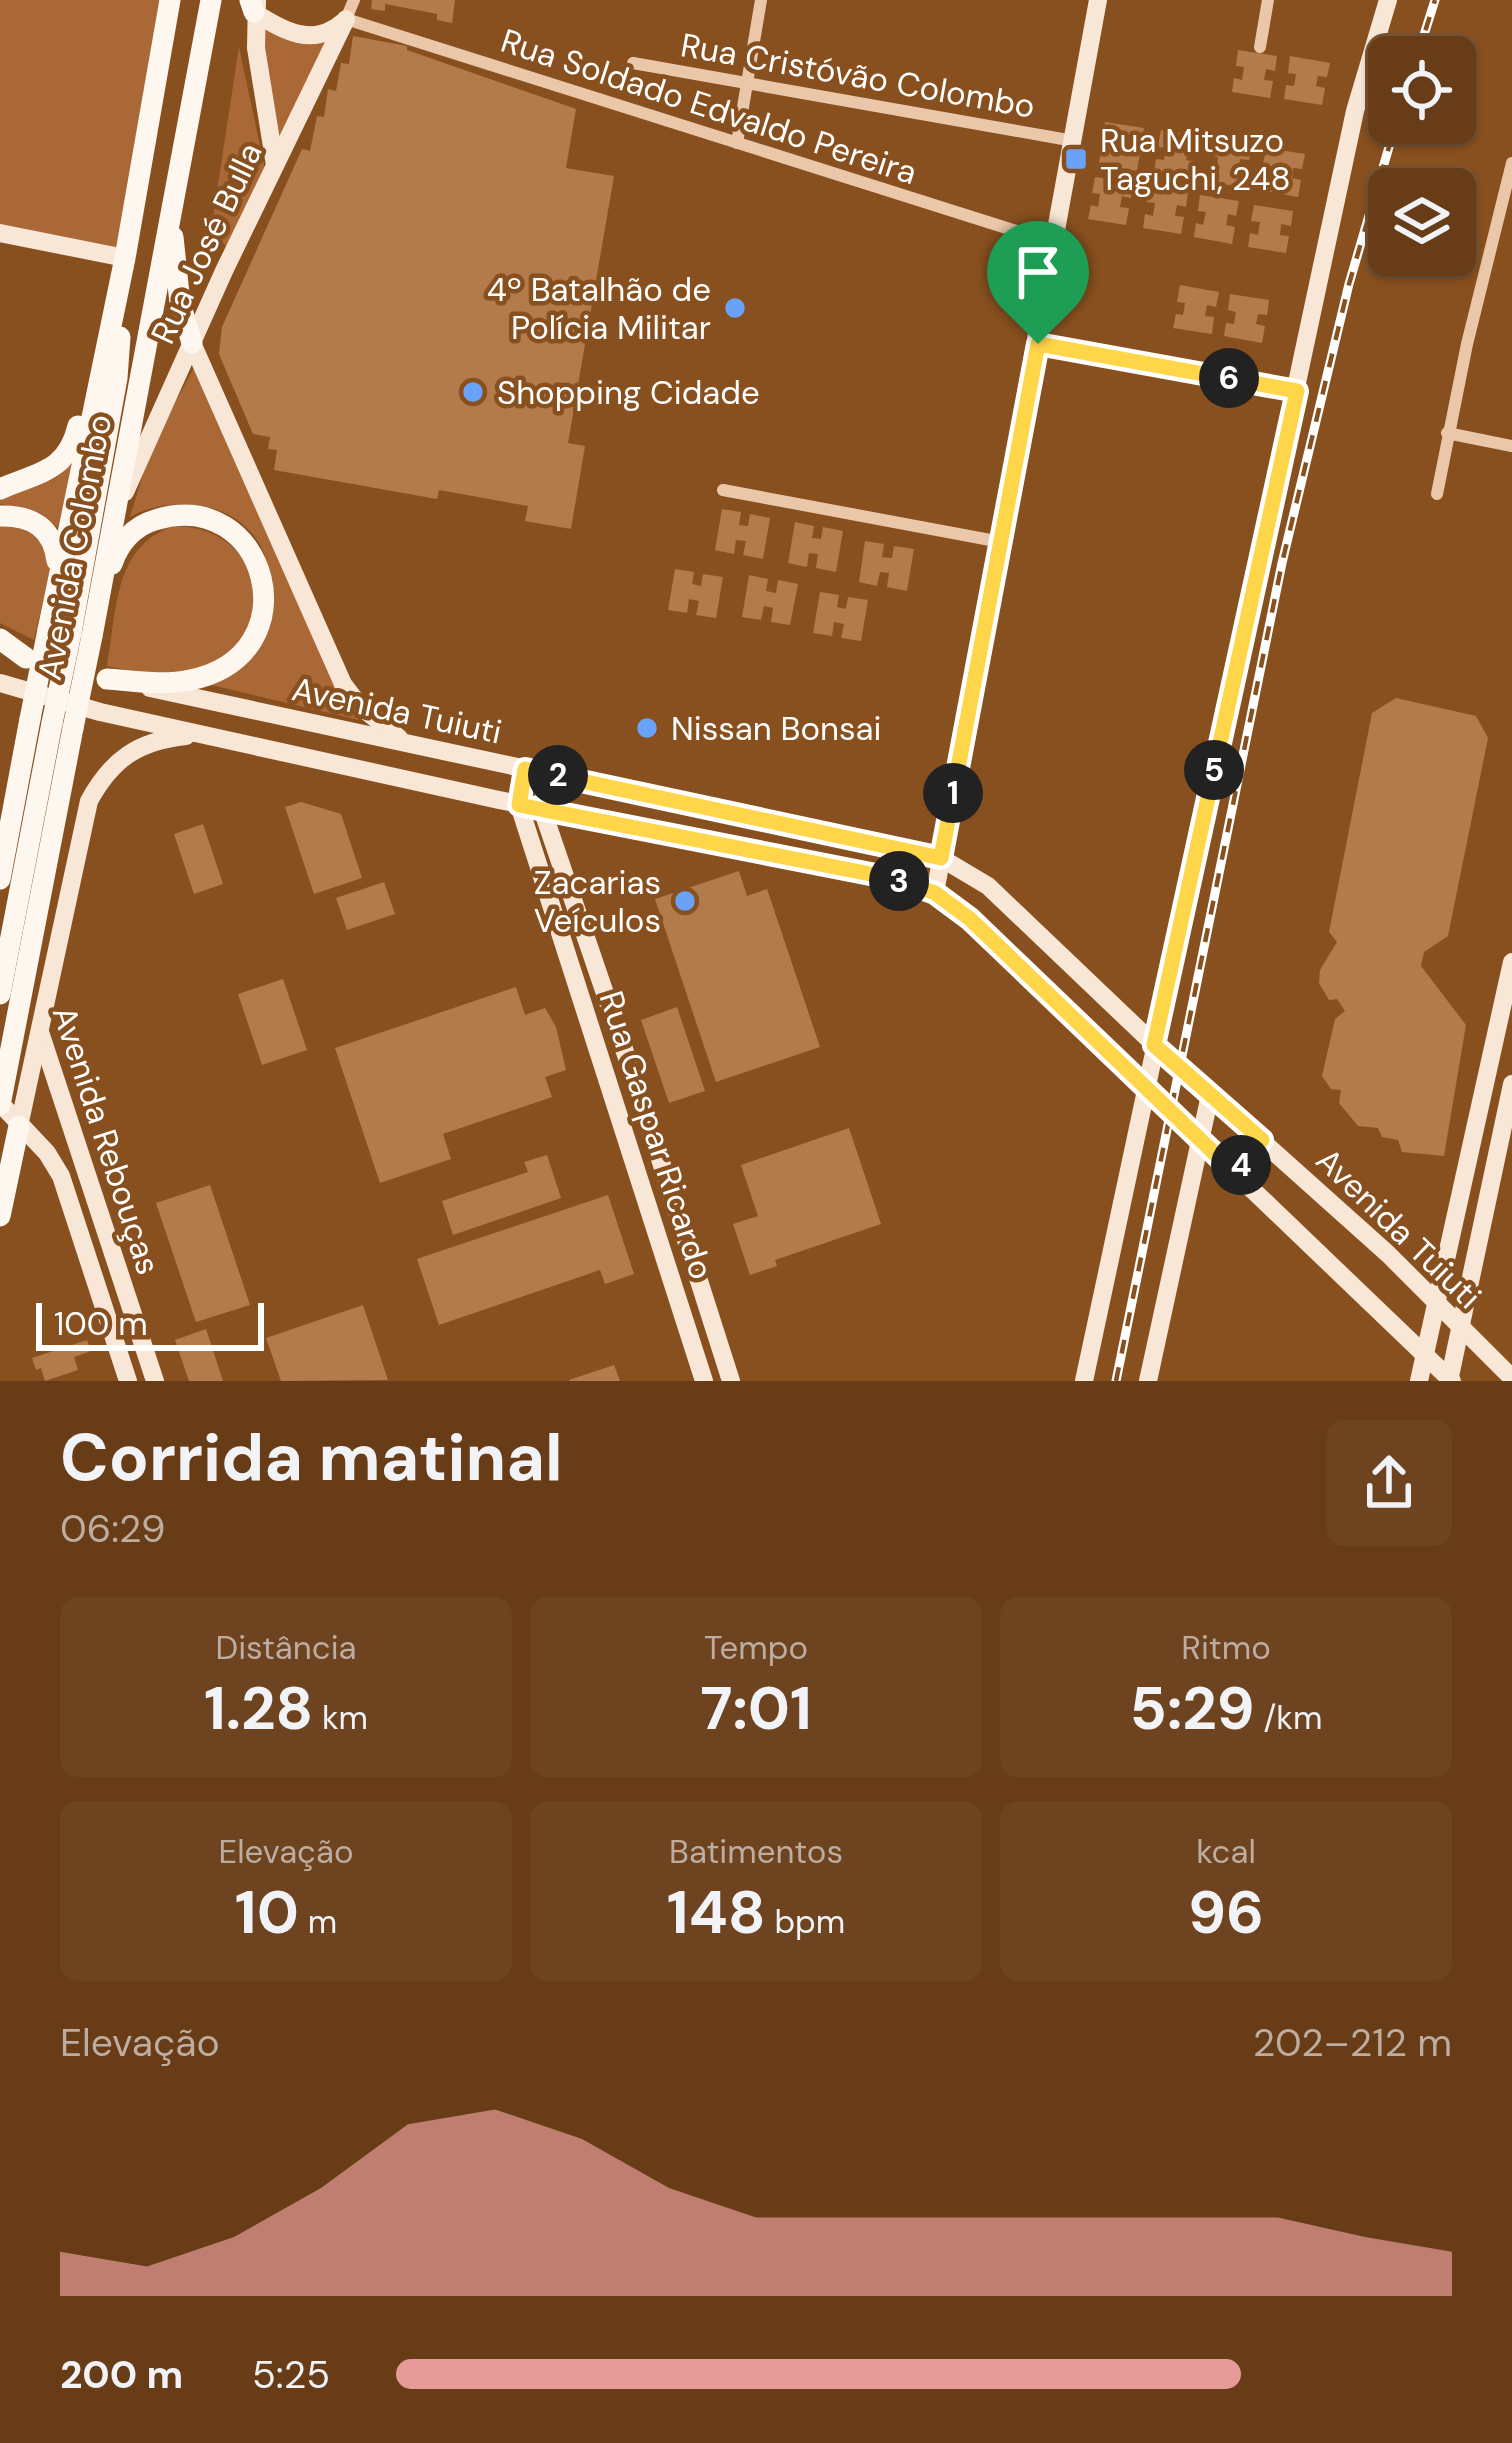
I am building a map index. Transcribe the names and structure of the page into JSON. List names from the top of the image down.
{
  "streets": {
    "main road": [
      "Rua José Bulla",
      "Avenida Colombo",
      "Avenida Tuiuti",
      "Rua Gaspar Ricardo",
      "Avenida Rebouças"
    ],
    "street": ["Rua Cristóvão Colombo", "Rua Soldado Edvaldo Pereira"]
  },
  "crossings": [
    ["Rua Soldado Edvaldo Pereira", "Rua José Bulla"],
    ["Rua José Bulla", "Avenida Colombo"],
    ["Avenida Colombo", "Avenida Rebouças"],
    ["Avenida Tuiuti", "Rua Gaspar Ricardo"]
  ],
  "places": {
    "transit": ["Rua Mitsuzo Taguchi, 248"],
    "other": [
      "4º Batalhão de Polícia Militar",
      "Shopping Cidade",
      "Nissan Bonsai",
      "Zacarias Veículos"
    ]
  },
  "scale_bar": "100 m",
  "page": {
    "pins": [
      "6",
      "5",
      "2",
      "1",
      "3",
      "4"
    ],
    "scale": "100 m",
    "heading": ["Corrida matinal", "06:29"],
    "stats": [
      ["Distância", "1.28 km"],
      ["Tempo", "7:01"],
      ["Ritmo", "5:29 /km"],
      ["Elevação", "10 m"],
      ["Batimentos", "148 bpm"],
      ["kcal", "96"]
    ],
    "chart": ["Elevação", "202–212 m"],
    "list": [
      {
        "name": "200 m",
        "note": "5:25"
      }
    ]
  }
}
